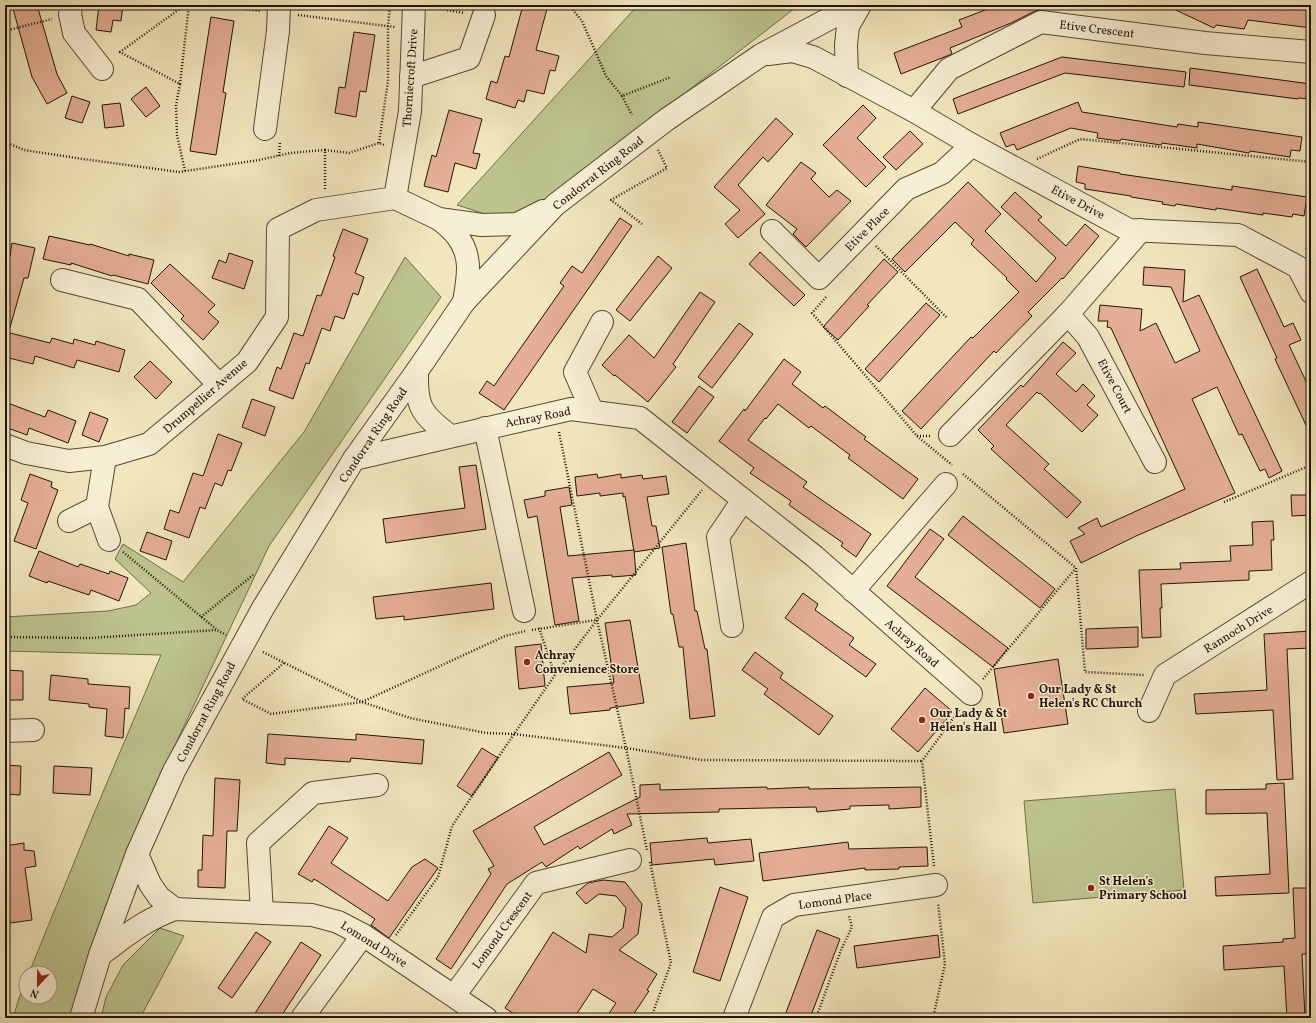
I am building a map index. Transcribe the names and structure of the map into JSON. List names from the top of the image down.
{
  "streets": {
    "street": [
      "Etive Crescent",
      "Thorniecroft Drive",
      "Condorrat Ring Road",
      "Etive Drive",
      "Etive Place",
      "Etive Court",
      "Drumpellier Avenue",
      "Achray Road",
      "Rannoch Drive",
      "Lomond Place",
      "Lomond Crescent",
      "Lomond Drive"
    ]
  },
  "crossings": [
    ["Etive Crescent", "Etive Drive"],
    ["Thorniecroft Drive", "Drumpellier Avenue"],
    ["Condorrat Ring Road", "Etive Drive"],
    ["Condorrat Ring Road", "Achray Road"],
    ["Etive Drive", "Etive Place"],
    ["Lomond Crescent", "Lomond Drive"]
  ],
  "places": [
    "Achray Convenience Store",
    "Our Lady & St Helen's RC Church",
    "Our Lady & St Helen's Hall",
    "St Helen's Primary School"
  ],
  "north": "bottom"
}
